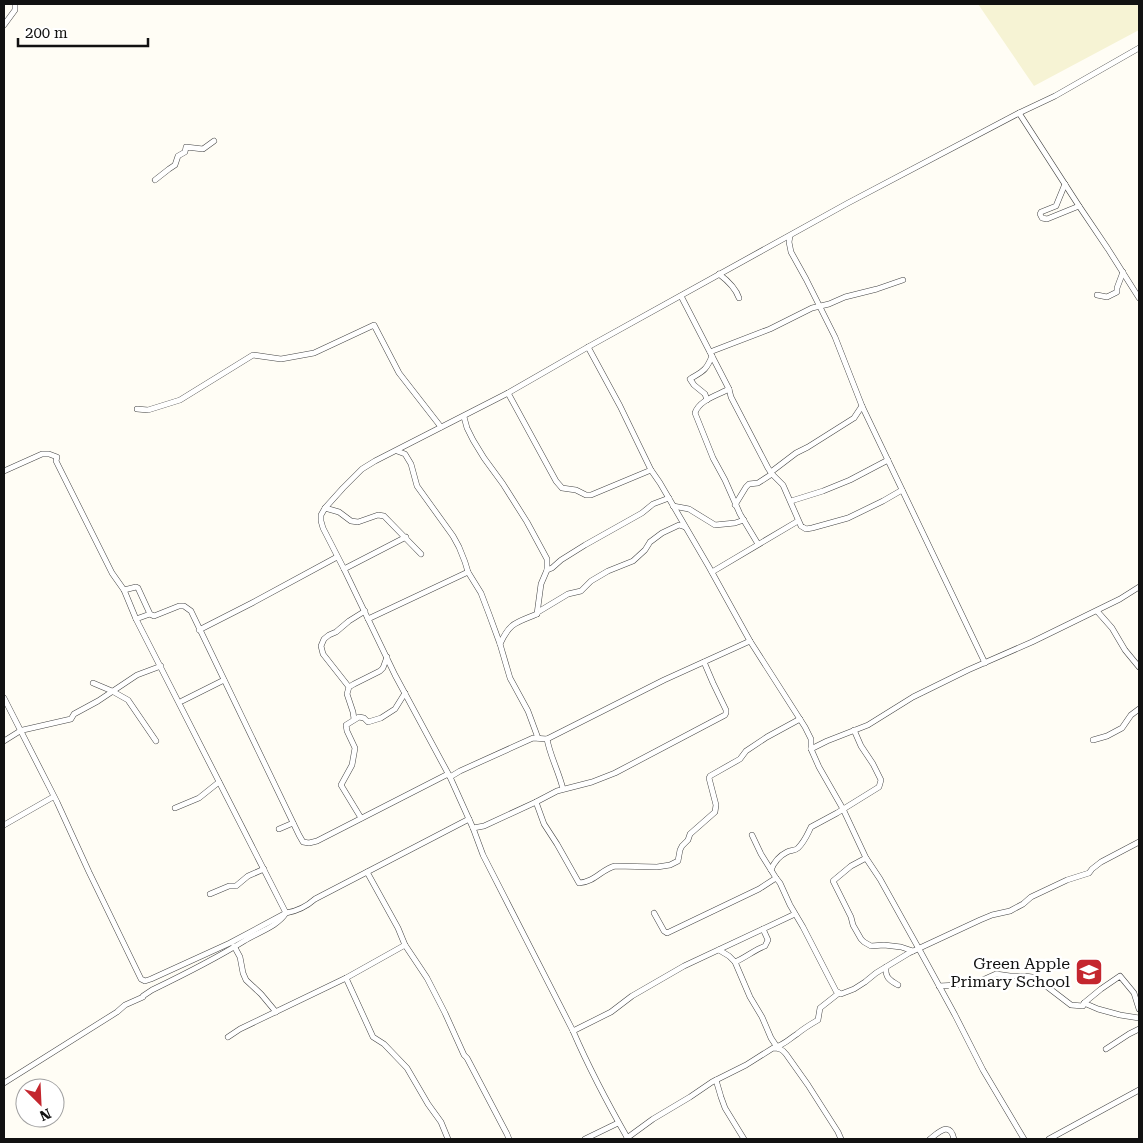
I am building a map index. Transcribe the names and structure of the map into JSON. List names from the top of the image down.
{
  "places": {
    "school or university": ["Green Apple Primary School"]
  },
  "scale_bar": "200 m",
  "north": "bottom right"
}
